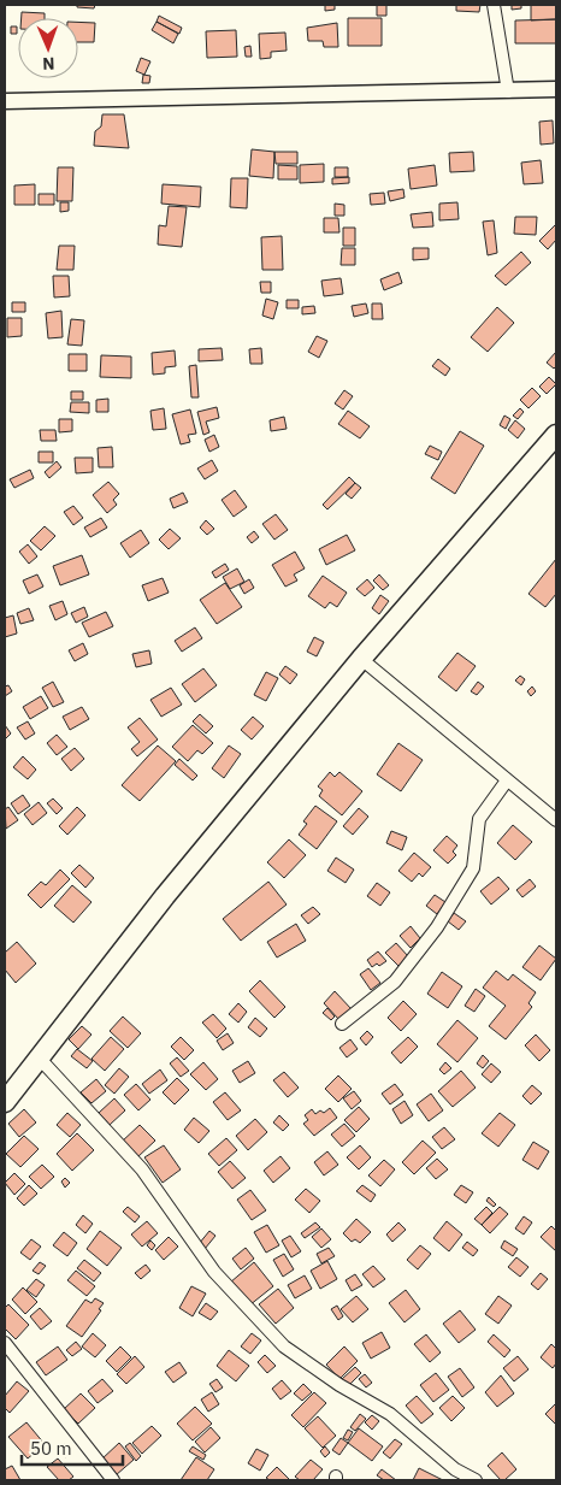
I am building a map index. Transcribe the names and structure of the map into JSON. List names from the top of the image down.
{
  "scale_bar": "50 m",
  "north": "bottom"
}
